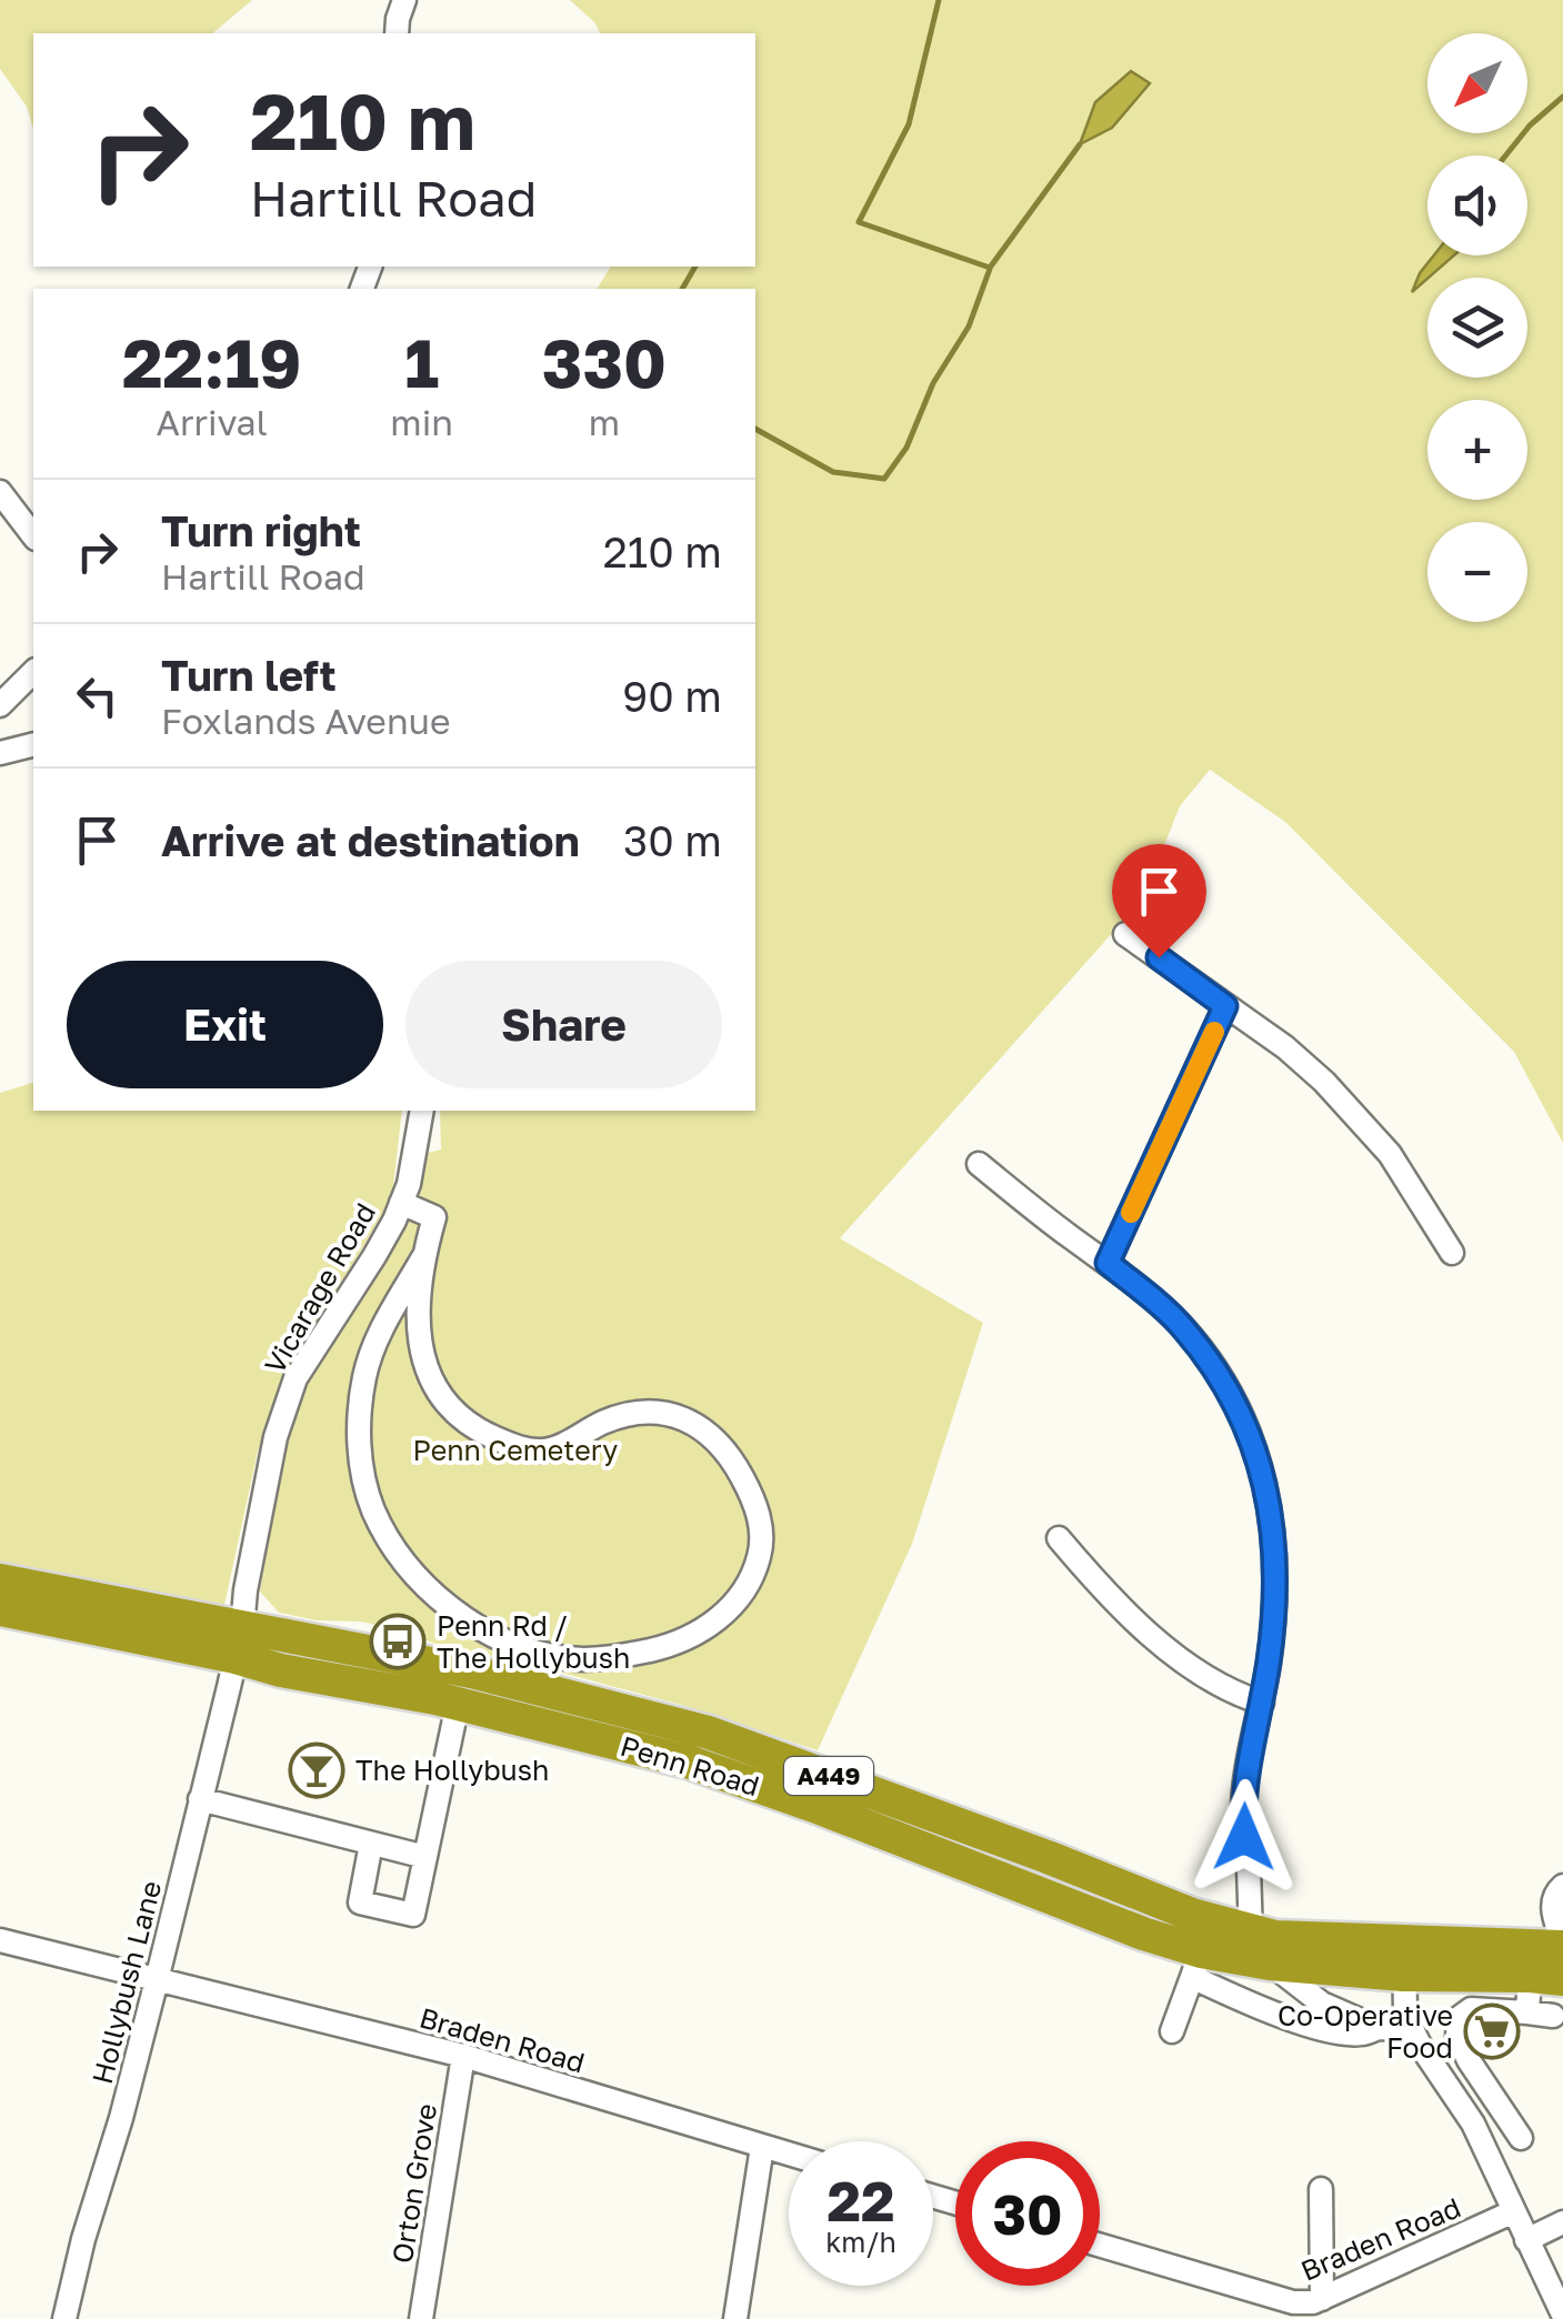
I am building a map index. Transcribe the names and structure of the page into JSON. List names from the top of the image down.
{
  "streets": {
    "highway": ["Penn Road", "A449"],
    "street": [
      "Vicarage Road",
      "Hollybush Lane",
      "Braden Road",
      "Orton Grove"
    ]
  },
  "crossings": [
    ["Vicarage Road", "Penn Road"],
    ["Vicarage Road", "Hollybush Lane"],
    ["Penn Road", "Hollybush Lane"],
    ["Hollybush Lane", "Braden Road"],
    ["Braden Road", "Orton Grove"]
  ],
  "parks": ["Penn Cemetery"],
  "places": {
    "bus stop": ["Penn Rd / The Hollybush"],
    "bar": ["The Hollybush"],
    "supermarket": ["Co-Operative Food"]
  },
  "north": "bottom left",
  "page": {
    "map_buttons": ["+", "−"],
    "turn": ["210 m", "Hartill Road"],
    "eta": [
      "22:19",
      "Arrival",
      "1",
      "min",
      "330",
      "m"
    ],
    "list": [
      {
        "name": "Turn right",
        "note": "Hartill Road",
        "value": "210 m"
      },
      {
        "name": "Turn left",
        "note": "Foxlands Avenue",
        "value": "90 m"
      },
      {
        "name": "Arrive at destination",
        "value": "30 m"
      }
    ],
    "buttons": ["Exit", "Share"],
    "speed": "22 km/h",
    "limit": "30"
  }
}
